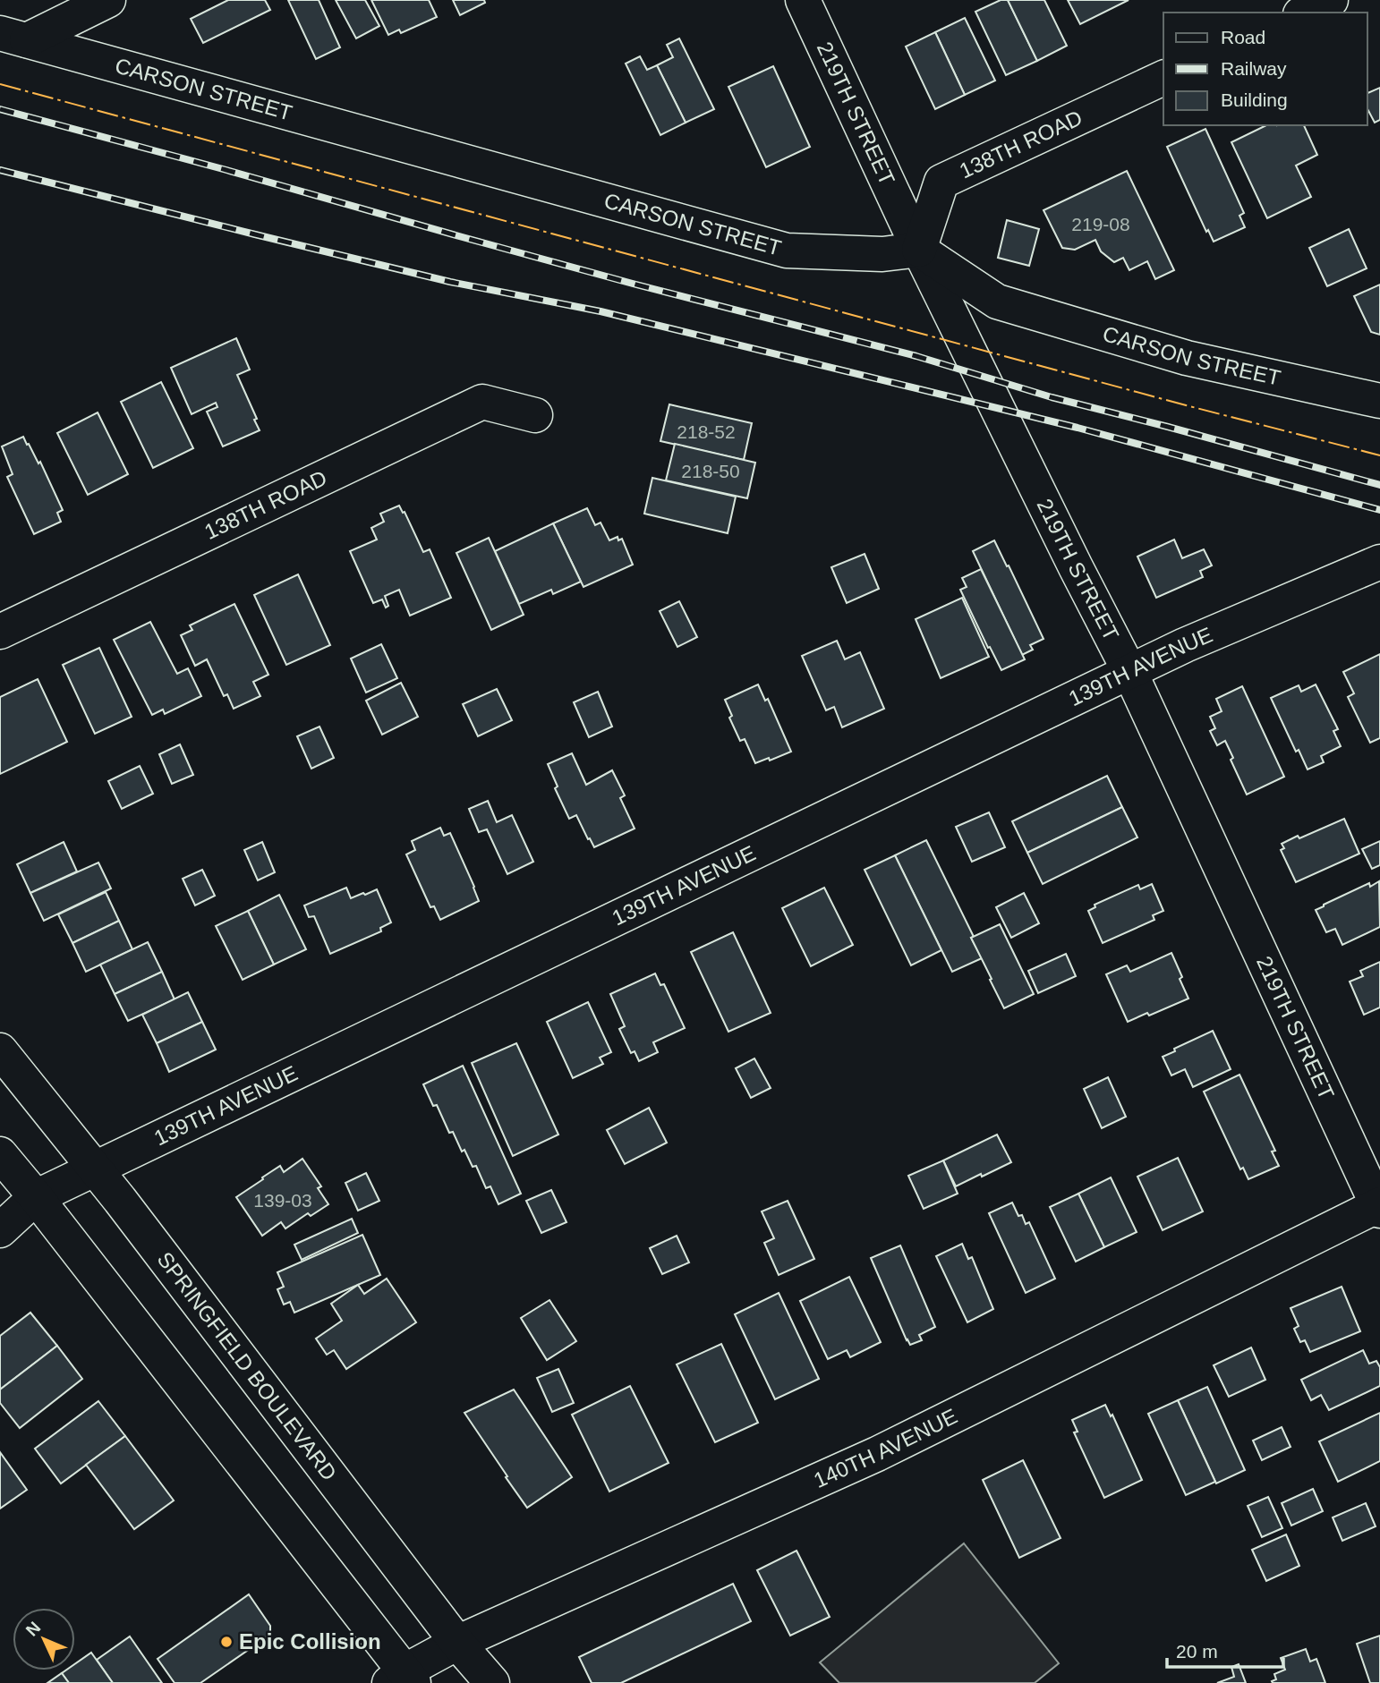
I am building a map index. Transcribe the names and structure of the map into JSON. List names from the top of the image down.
{
  "streets": {
    "street": [
      "CARSON STREET",
      "219TH STREET",
      "138TH ROAD",
      "139TH AVENUE",
      "SPRINGFIELD BOULEVARD",
      "140TH AVENUE"
    ]
  },
  "crossings": [
    ["CARSON STREET", "219TH STREET"],
    ["CARSON STREET", "138TH ROAD"],
    ["219TH STREET", "138TH ROAD"],
    ["219TH STREET", "139TH AVENUE"],
    ["219TH STREET", "140TH AVENUE"],
    ["139TH AVENUE", "SPRINGFIELD BOULEVARD"],
    ["SPRINGFIELD BOULEVARD", "140TH AVENUE"]
  ],
  "places": ["Epic Collision"],
  "house_numbers": [
    "219-08",
    "218-52",
    "218-50",
    "139-03"
  ],
  "legend": ["Road", "Railway", "Building"],
  "scale_bar": "20 m",
  "north": "top left"
}
